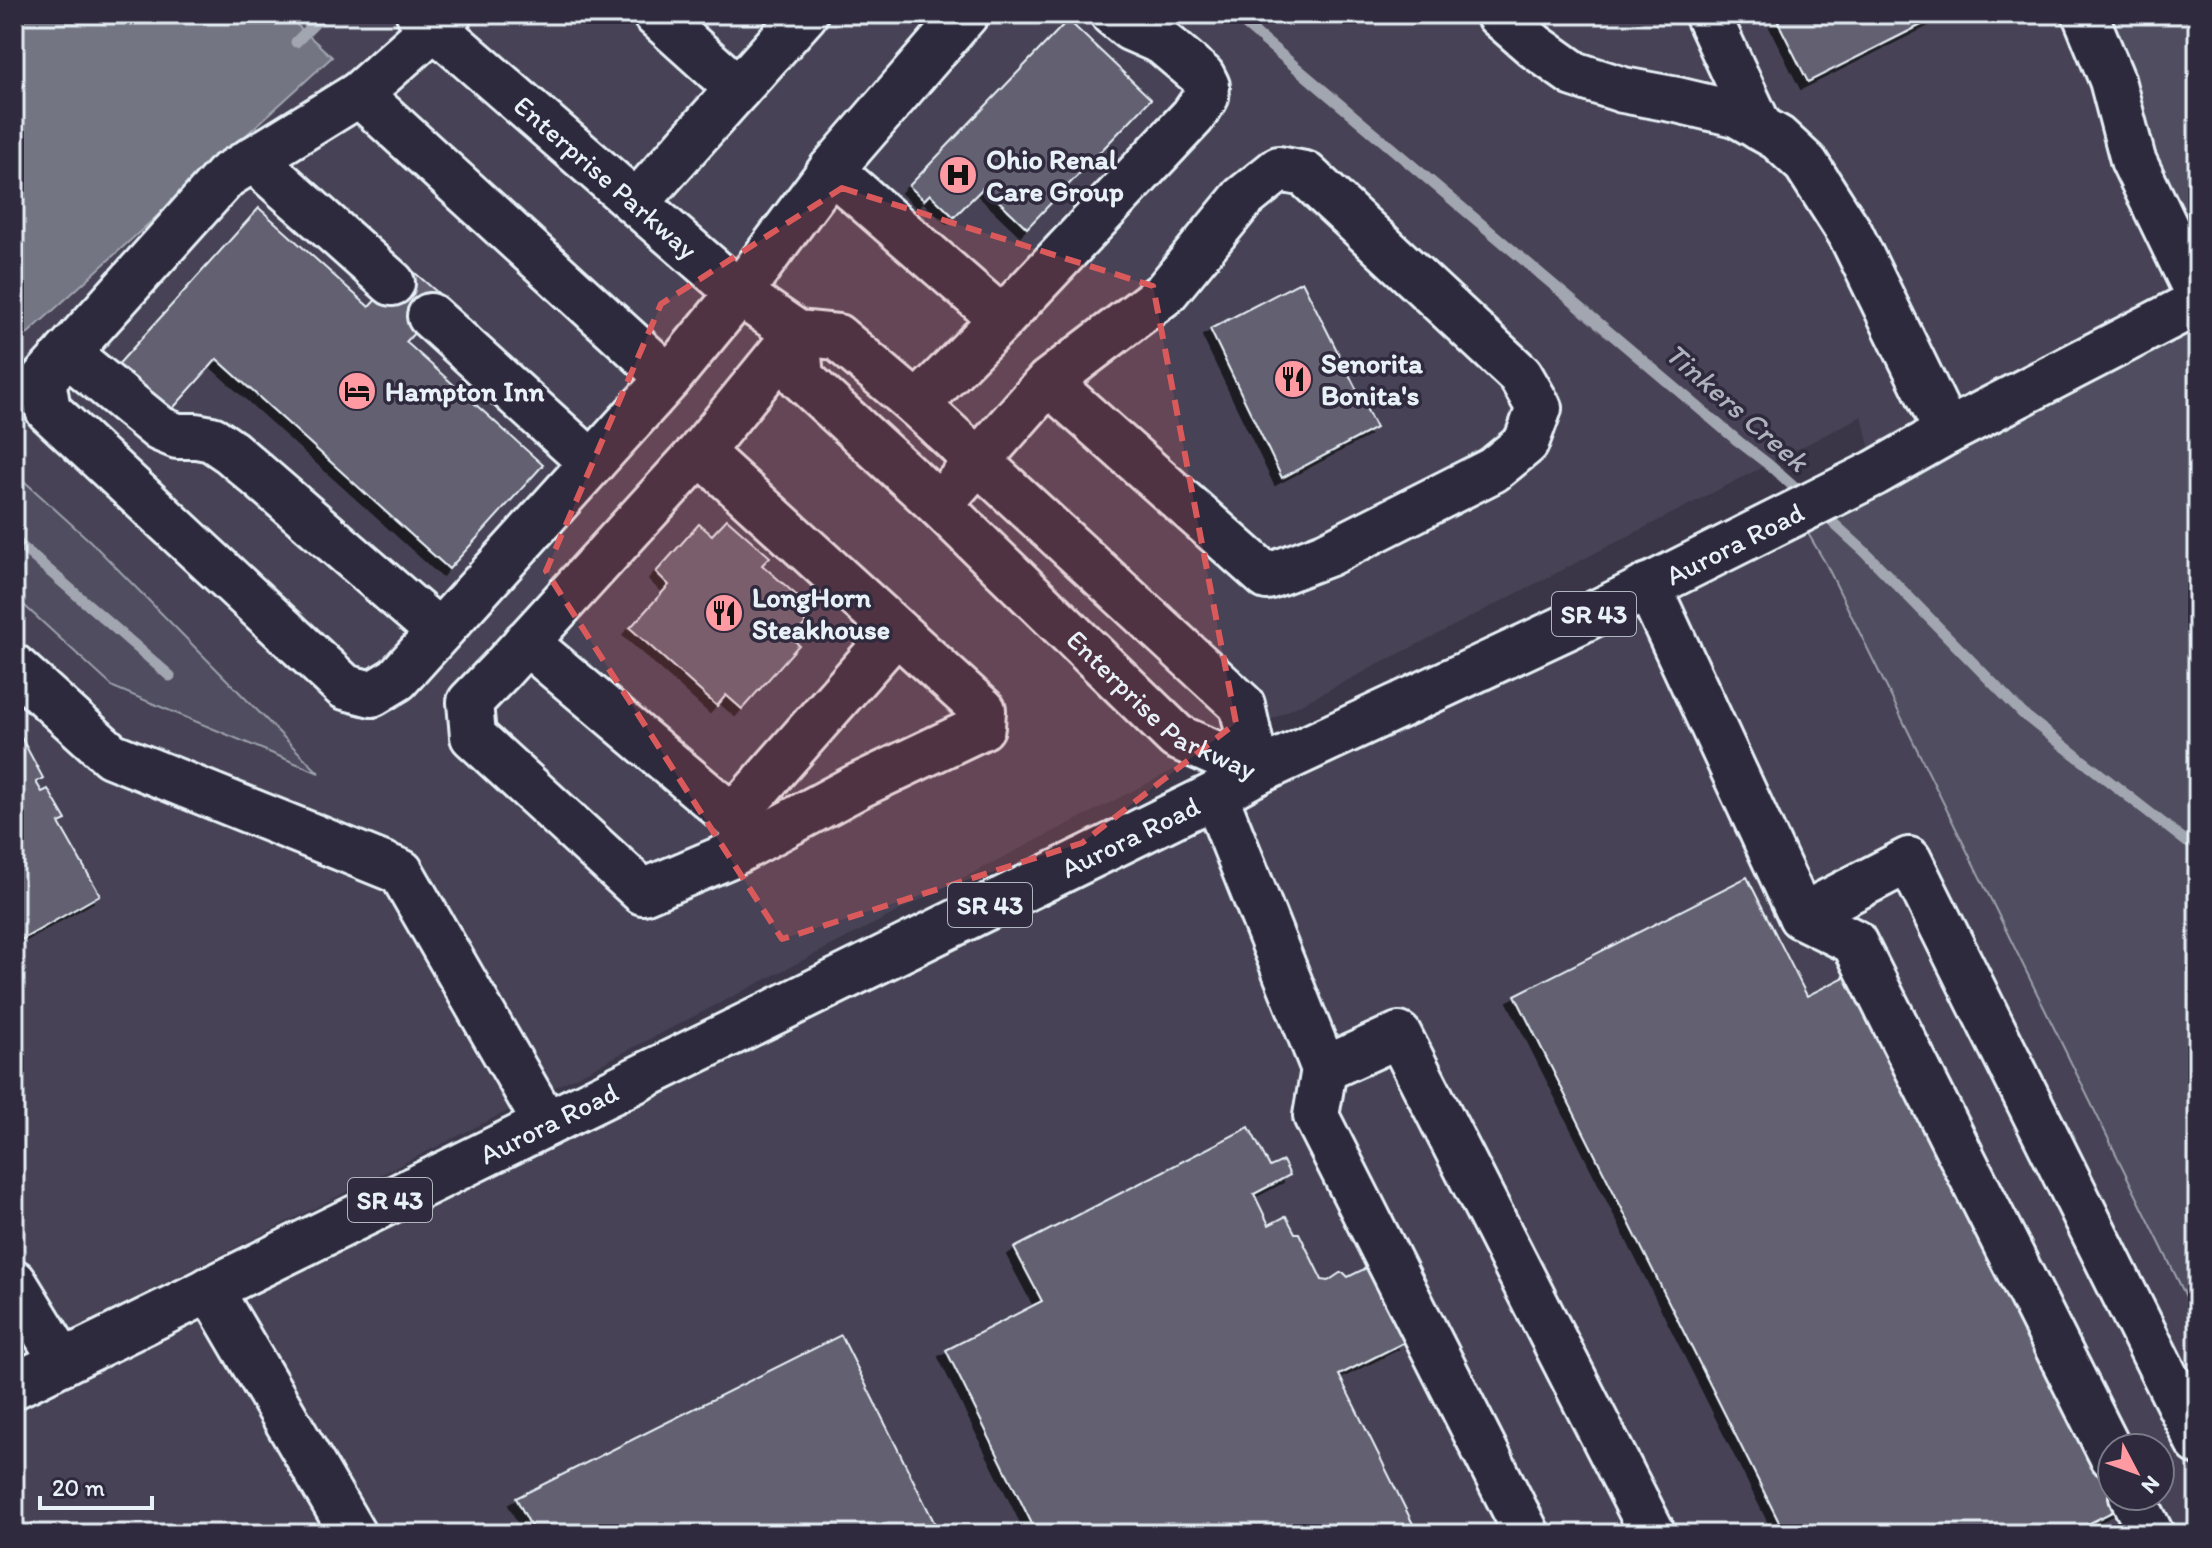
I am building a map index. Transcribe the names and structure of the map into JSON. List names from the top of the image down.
{
  "streets": {
    "main road": ["Enterprise Parkway", "Aurora Road", "SR 43"]
  },
  "crossings": [
    ["Enterprise Parkway", "Aurora Road"]
  ],
  "water": ["Tinkers Creek"],
  "places": {
    "hospital": ["Ohio Renal Care Group"],
    "restaurant": ["Senorita Bonita's", "LongHorn Steakhouse"],
    "hotel": ["Hampton Inn"]
  },
  "scale_bar": "20 m",
  "north": "bottom right"
}
